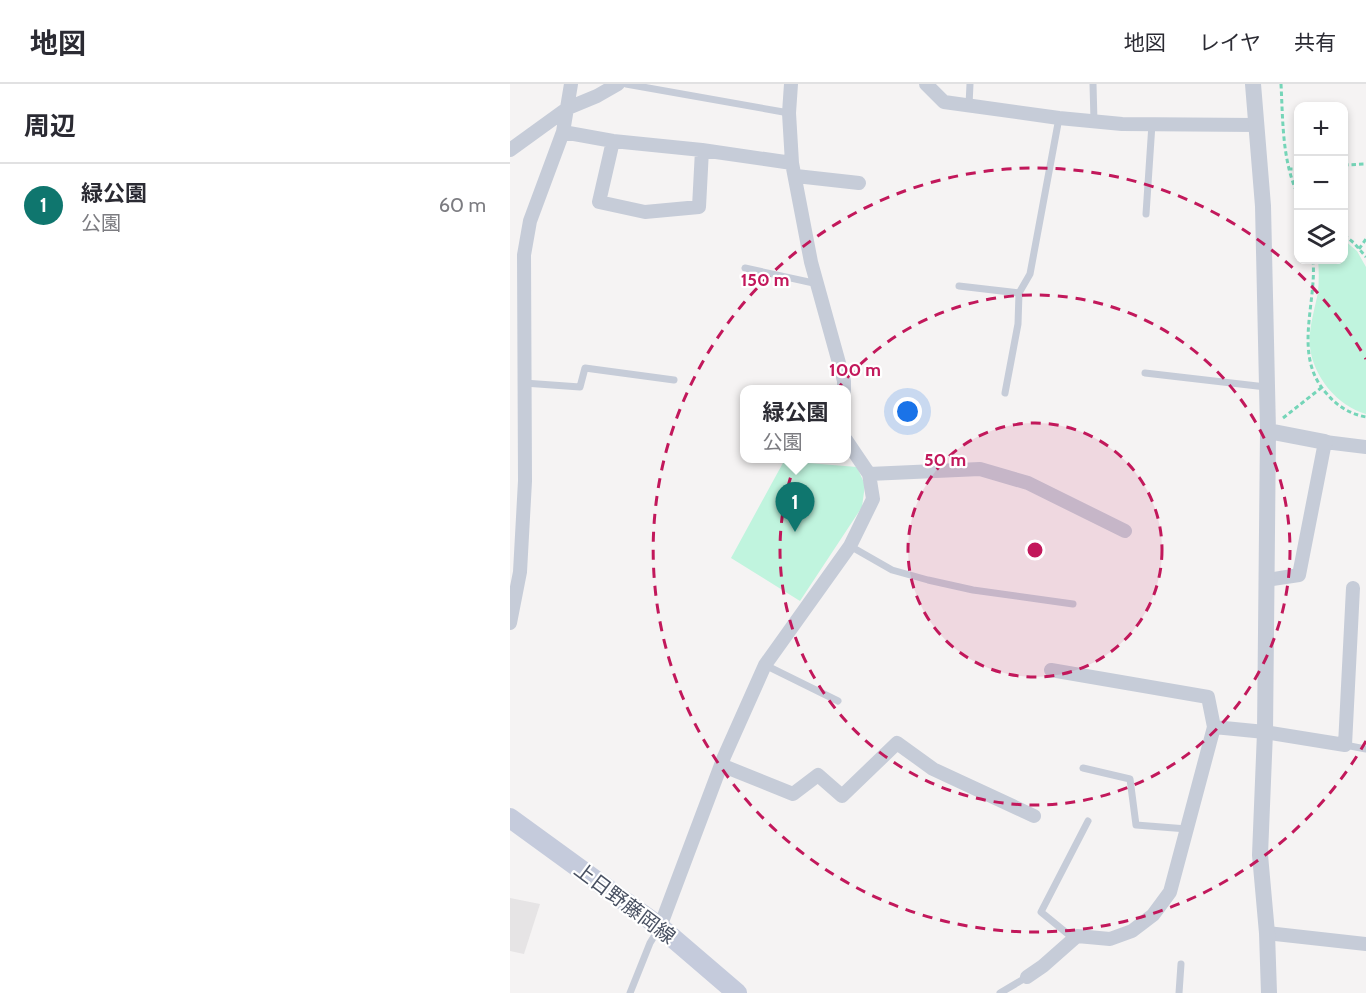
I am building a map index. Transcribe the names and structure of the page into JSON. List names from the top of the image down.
{
  "streets": {
    "main road": ["上日野藤岡線"]
  },
  "page": {
    "header": "地図",
    "nav": ["地図", "レイヤ", "共有"],
    "heading": "周辺",
    "map_buttons": ["+", "−"],
    "list": [
      {
        "mark": "1",
        "name": "緑公園",
        "note": "公園",
        "value": "60 m"
      }
    ],
    "popup": ["緑公園", "公園"],
    "pins": "1"
  },
  "rings": ["150 m", "100 m", "50 m"]
}
